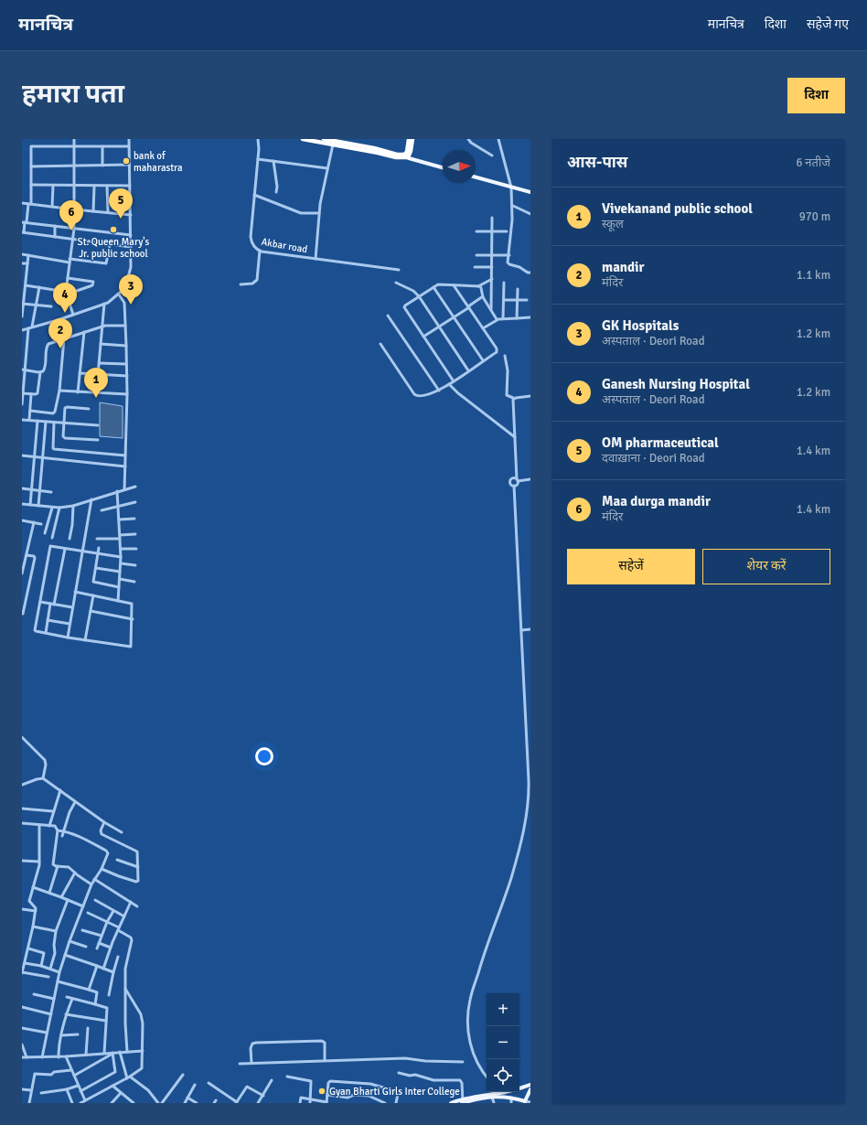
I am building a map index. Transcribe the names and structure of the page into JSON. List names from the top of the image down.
{
  "streets": {
    "street": ["Akbar road"]
  },
  "places": ["bank of maharastra", "St. Queen Mary's Jr. public school", "Gyan Bharti Girls Inter College"],
  "north": "right",
  "page": {
    "header": "मानचित्र",
    "nav": ["मानचित्र", "दिशा", "सहेजे गए"],
    "buttons": [
      "दिशा",
      ["सहेजें", "शेयर करें"]
    ],
    "title": "हमारा पता",
    "heading": ["आस-पास", "6 नतीजे"],
    "list": [
      {
        "mark": "1",
        "name": "Vivekanand public school",
        "note": "स्कूल",
        "value": "970 m"
      },
      {
        "mark": "2",
        "name": "mandir",
        "note": "मंदिर",
        "value": "1.1 km"
      },
      {
        "mark": "3",
        "name": "GK Hospitals",
        "note": "अस्पताल · Deori Road",
        "value": "1.2 km"
      },
      {
        "mark": "4",
        "name": "Ganesh Nursing Hospital",
        "note": "अस्पताल · Deori Road",
        "value": "1.2 km"
      },
      {
        "mark": "5",
        "name": "OM pharmaceutical",
        "note": "दवाख़ाना · Deori Road",
        "value": "1.4 km"
      },
      {
        "mark": "6",
        "name": "Maa durga mandir",
        "note": "मंदिर",
        "value": "1.4 km"
      }
    ],
    "pins": [
      "5",
      "6",
      "3",
      "4",
      "2",
      "1"
    ],
    "map_buttons": ["+", "−"]
  }
}
